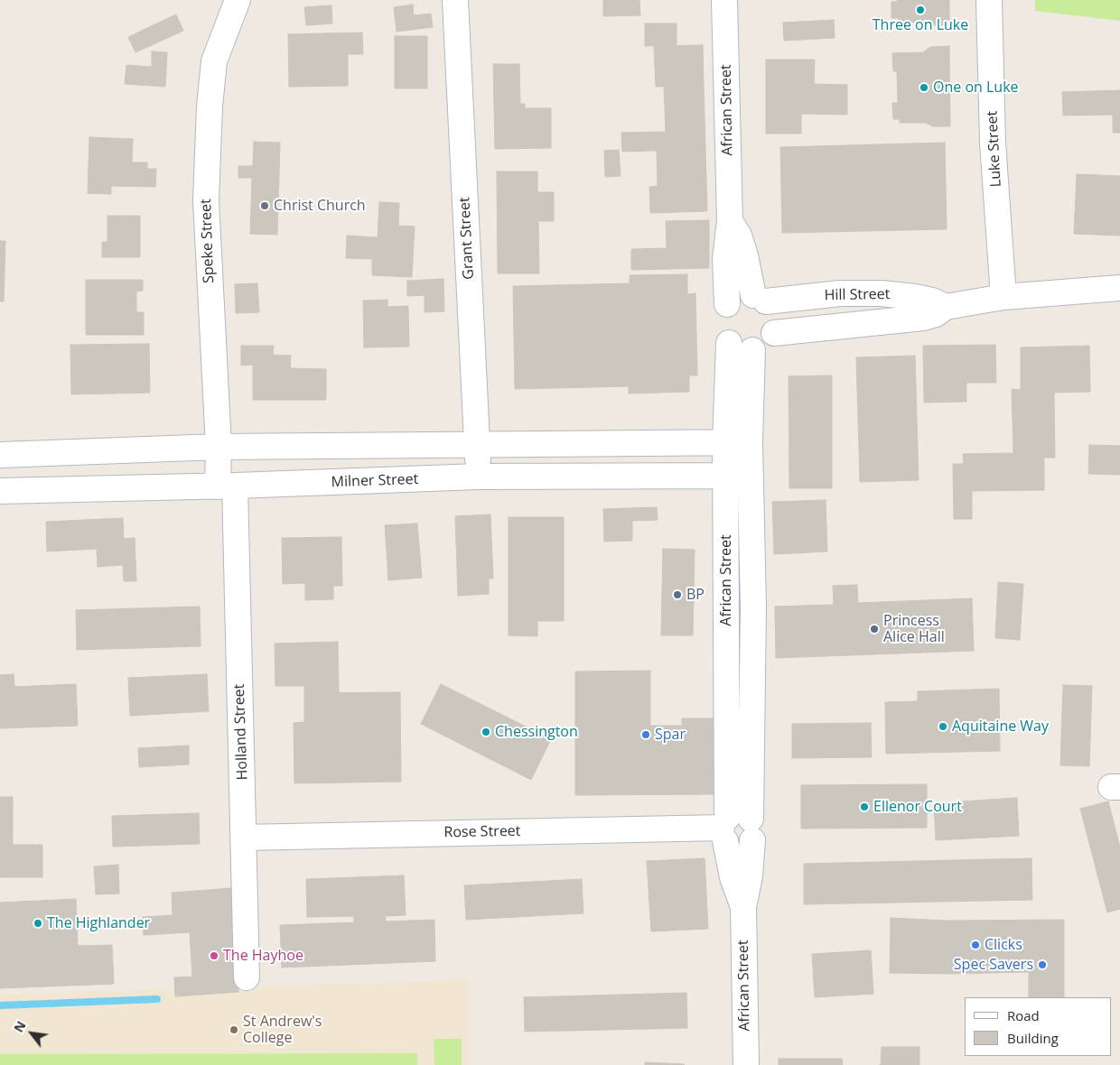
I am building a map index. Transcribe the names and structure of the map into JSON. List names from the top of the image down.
{
  "streets": {
    "street": [
      "African Street",
      "Luke Street",
      "Grant Street",
      "Speke Street",
      "Hill Street",
      "Milner Street",
      "Holland Street",
      "Rose Street"
    ]
  },
  "crossings": [
    ["African Street", "Hill Street"],
    ["African Street", "Milner Street"],
    ["African Street", "Rose Street"],
    ["Luke Street", "Hill Street"],
    ["Grant Street", "Milner Street"],
    ["Speke Street", "Milner Street"],
    ["Speke Street", "Holland Street"],
    ["Milner Street", "Holland Street"],
    ["Holland Street", "Rose Street"]
  ],
  "places": [
    "Three on Luke",
    "One on Luke",
    "Christ Church",
    "BP",
    "Princess Alice Hall",
    "Aquitaine Way",
    "Chessington",
    "Spar",
    "Ellenor Court",
    "The Highlander",
    "Clicks",
    "The Hayhoe",
    "Spec Savers",
    "St Andrew's College"
  ],
  "legend": ["Road", "Building"],
  "north": "top left"
}
